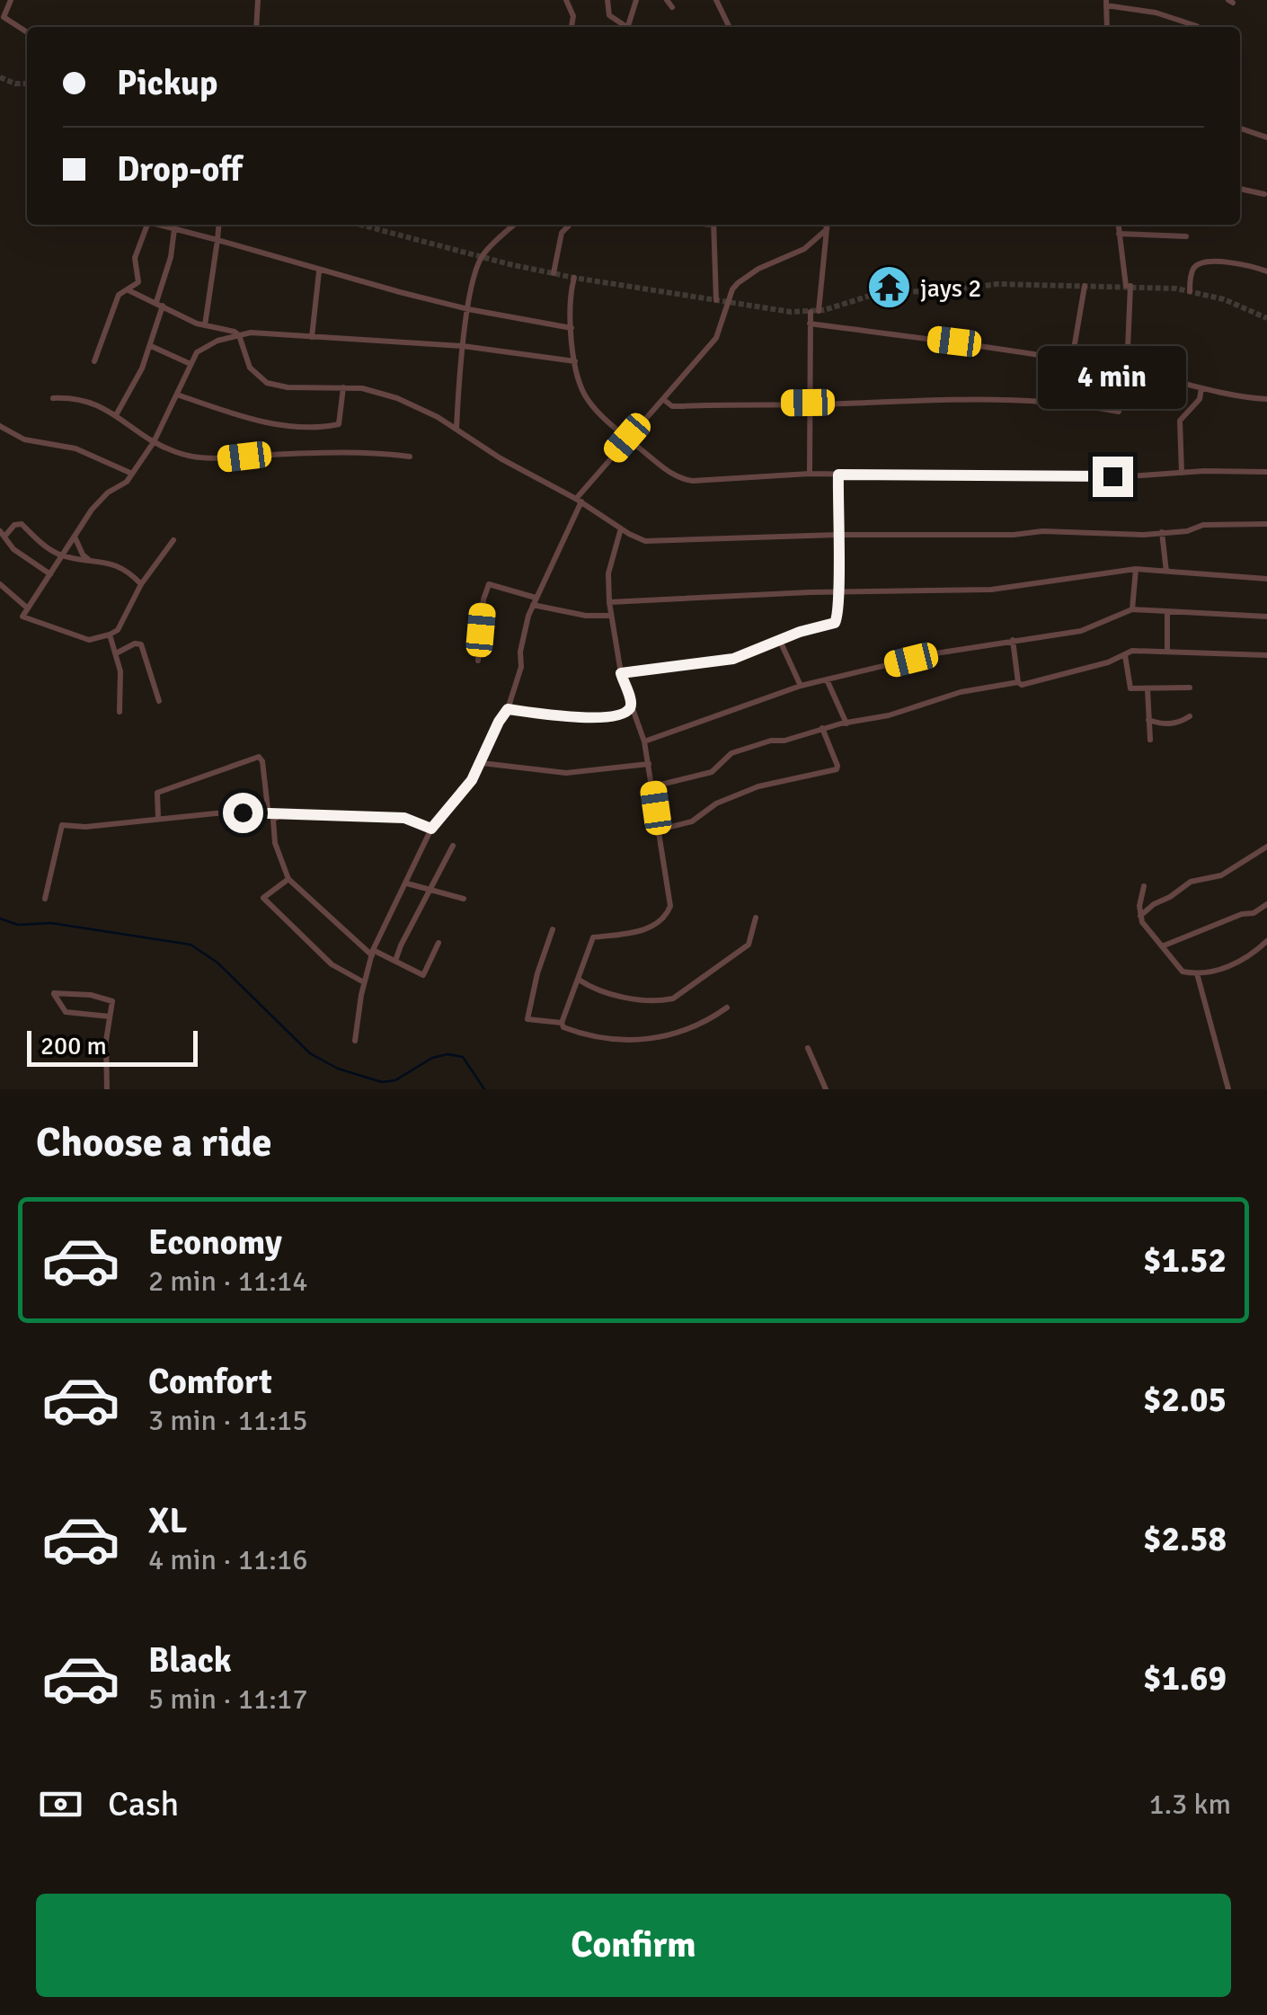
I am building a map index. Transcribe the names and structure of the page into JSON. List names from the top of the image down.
{
  "places": {
    "temple": ["jays 2"]
  },
  "scale_bar": "200 m",
  "page": {
    "banner": ["Pickup", "Drop-off"],
    "bubble": "4 min",
    "scale": "200 m",
    "heading": "Choose a ride",
    "list": [
      {
        "name": "Economy",
        "note": "2 min · 11:14",
        "value": "$1.52"
      },
      {
        "name": "Comfort",
        "note": "3 min · 11:15",
        "value": "$2.05"
      },
      {
        "name": "XL",
        "note": "4 min · 11:16",
        "value": "$2.58"
      },
      {
        "name": "Black",
        "note": "5 min · 11:17",
        "value": "$1.69"
      }
    ],
    "pay": ["Cash", "1.3 km"],
    "buttons": "Confirm"
  }
}
